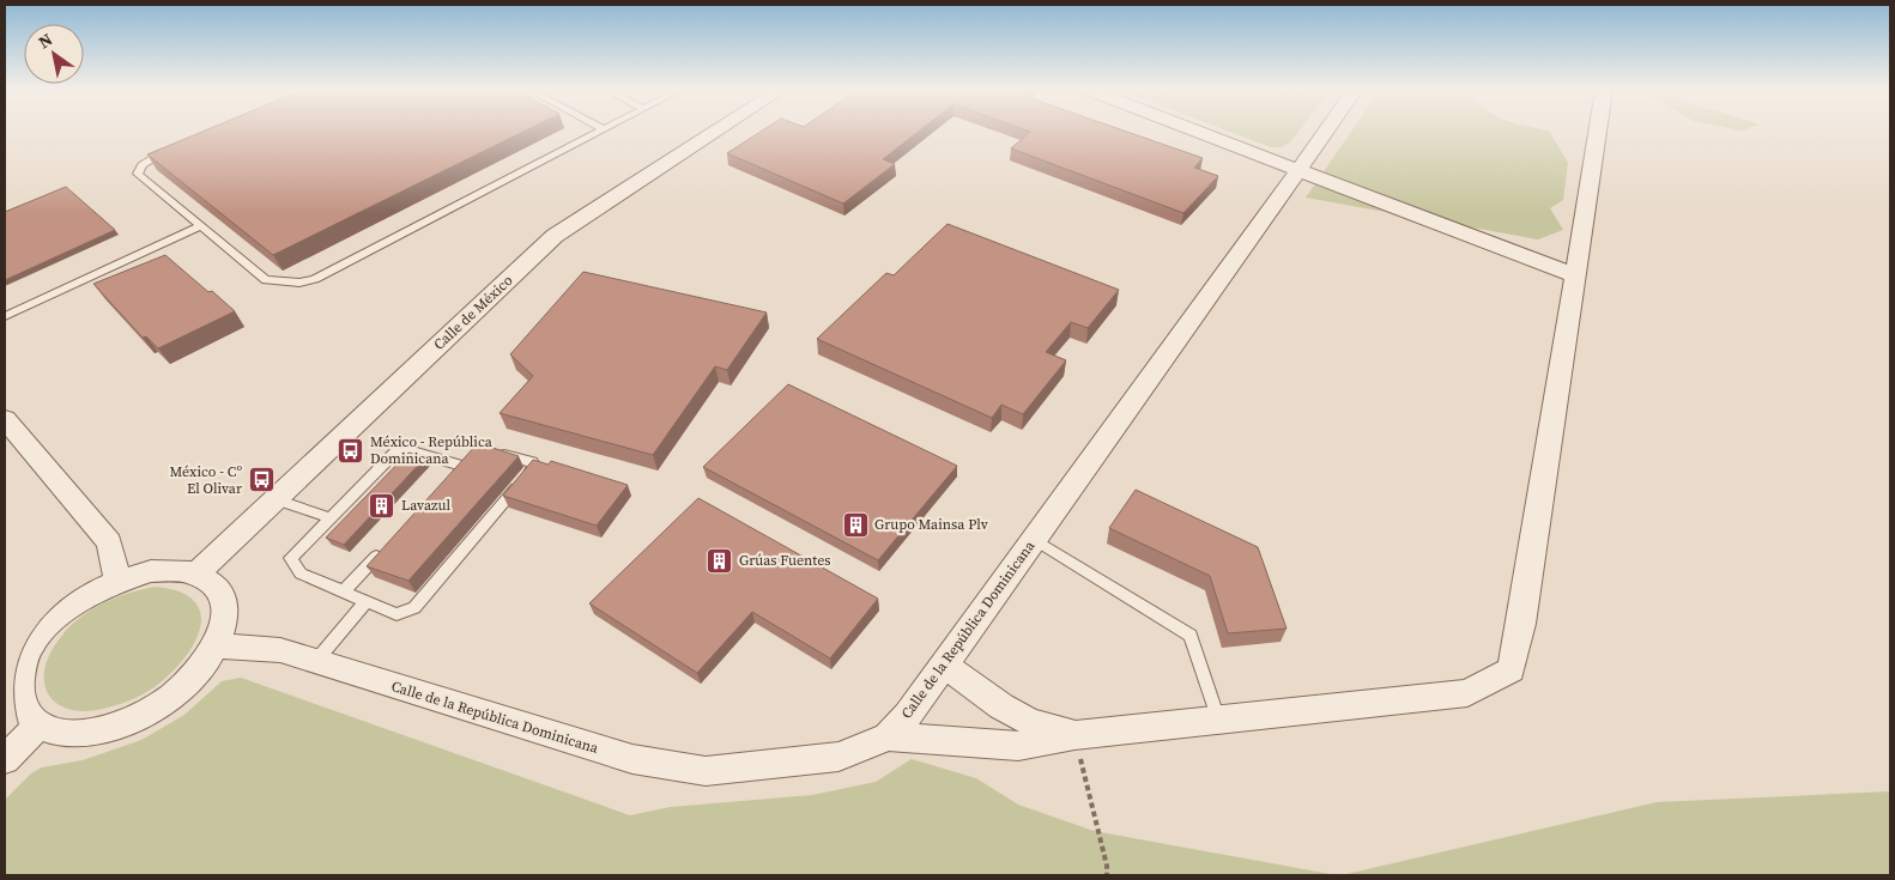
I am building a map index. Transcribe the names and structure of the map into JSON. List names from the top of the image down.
{
  "streets": {
    "street": ["Calle de México", "Calle de la República Dominicana"]
  },
  "crossings": [
    ["Calle de México", "Calle de la República Dominicana"]
  ],
  "places": {
    "bus stop": ["México - República Dominicana", "México - Cº El Olivar"],
    "building": ["Lavazul", "Grupo Mainsa Plv", "Grúas Fuentes"]
  },
  "north": "top left"
}
